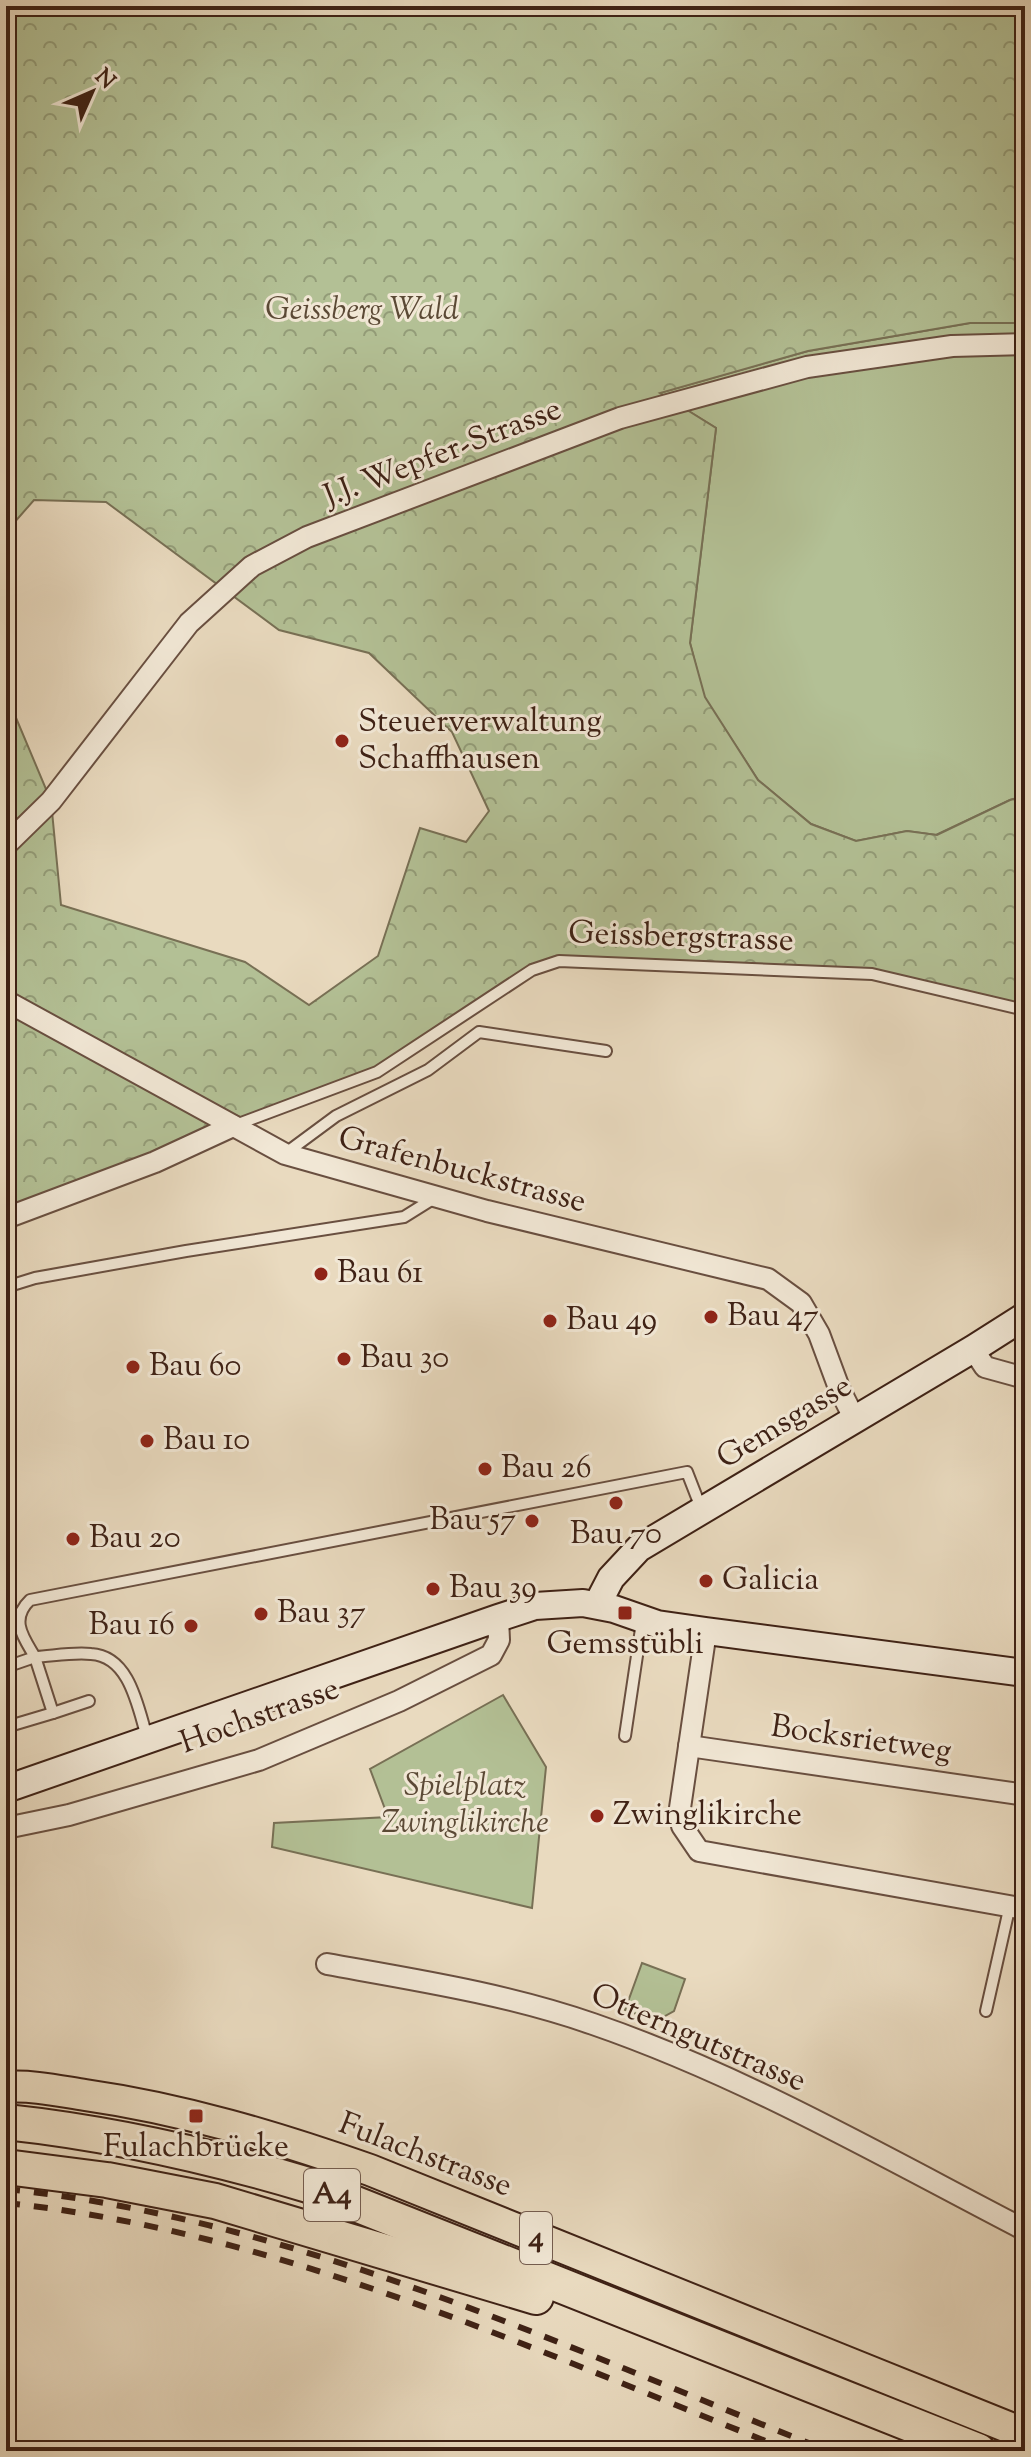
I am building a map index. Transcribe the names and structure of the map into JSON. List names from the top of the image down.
{
  "streets": {
    "highway": ["A4"],
    "main road": ["Fulachstrasse", "4"],
    "street": [
      "J.J. Wepfer-Strasse",
      "Geissbergstrasse",
      "Grafenbuckstrasse",
      "Gemsgasse",
      "Hochstrasse",
      "Bocksrietweg",
      "Otterngutstrasse"
    ]
  },
  "crossings": [
    ["Geissbergstrasse", "Grafenbuckstrasse"],
    ["Grafenbuckstrasse", "Gemsgasse"],
    ["Gemsgasse", "Hochstrasse"]
  ],
  "parks": ["Geissberg Wald", "Spielplatz Zwinglikirche"],
  "places": {
    "other": [
      "Steuerverwaltung Schaffhausen",
      "Bau 61",
      "Bau 47",
      "Bau 49",
      "Bau 30",
      "Bau 60",
      "Bau 10",
      "Bau 26",
      "Bau 70",
      "Bau 57",
      "Bau 20",
      "Galicia",
      "Bau 39",
      "Bau 37",
      "Bau 16",
      "Zwinglikirche"
    ],
    "transit": ["Gemsstübli", "Fulachbrücke"]
  },
  "north": "top right"
}
